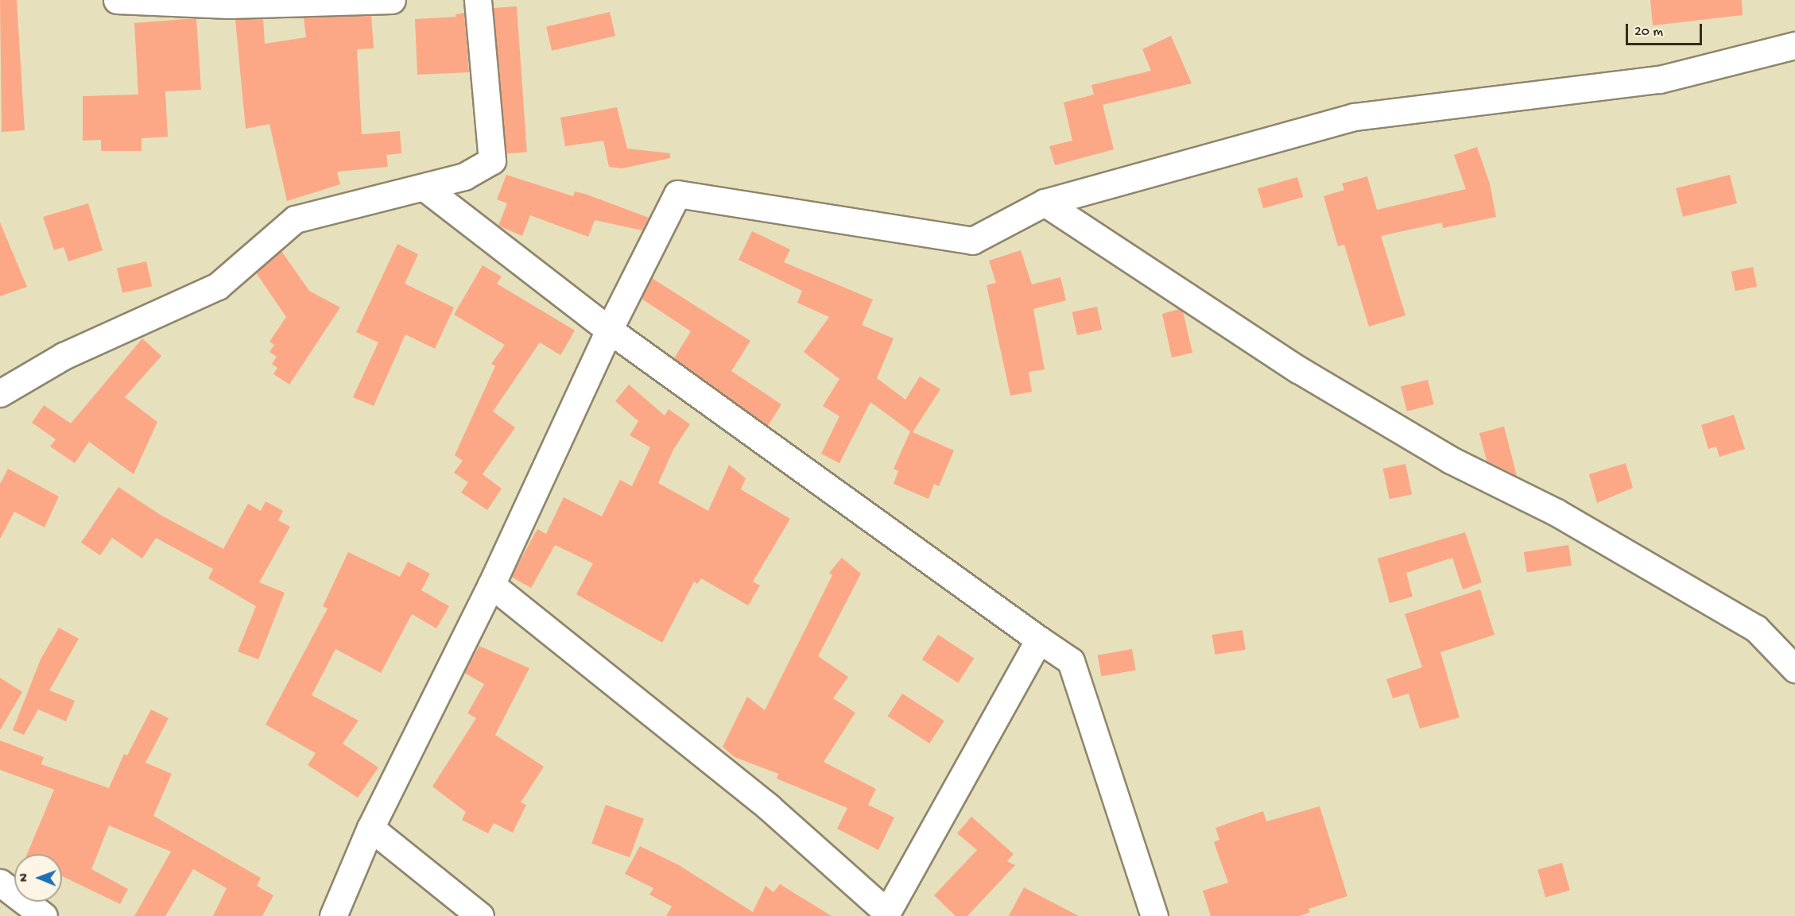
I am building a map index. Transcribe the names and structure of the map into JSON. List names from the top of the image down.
{
  "scale_bar": "20 m",
  "north": "left"
}
